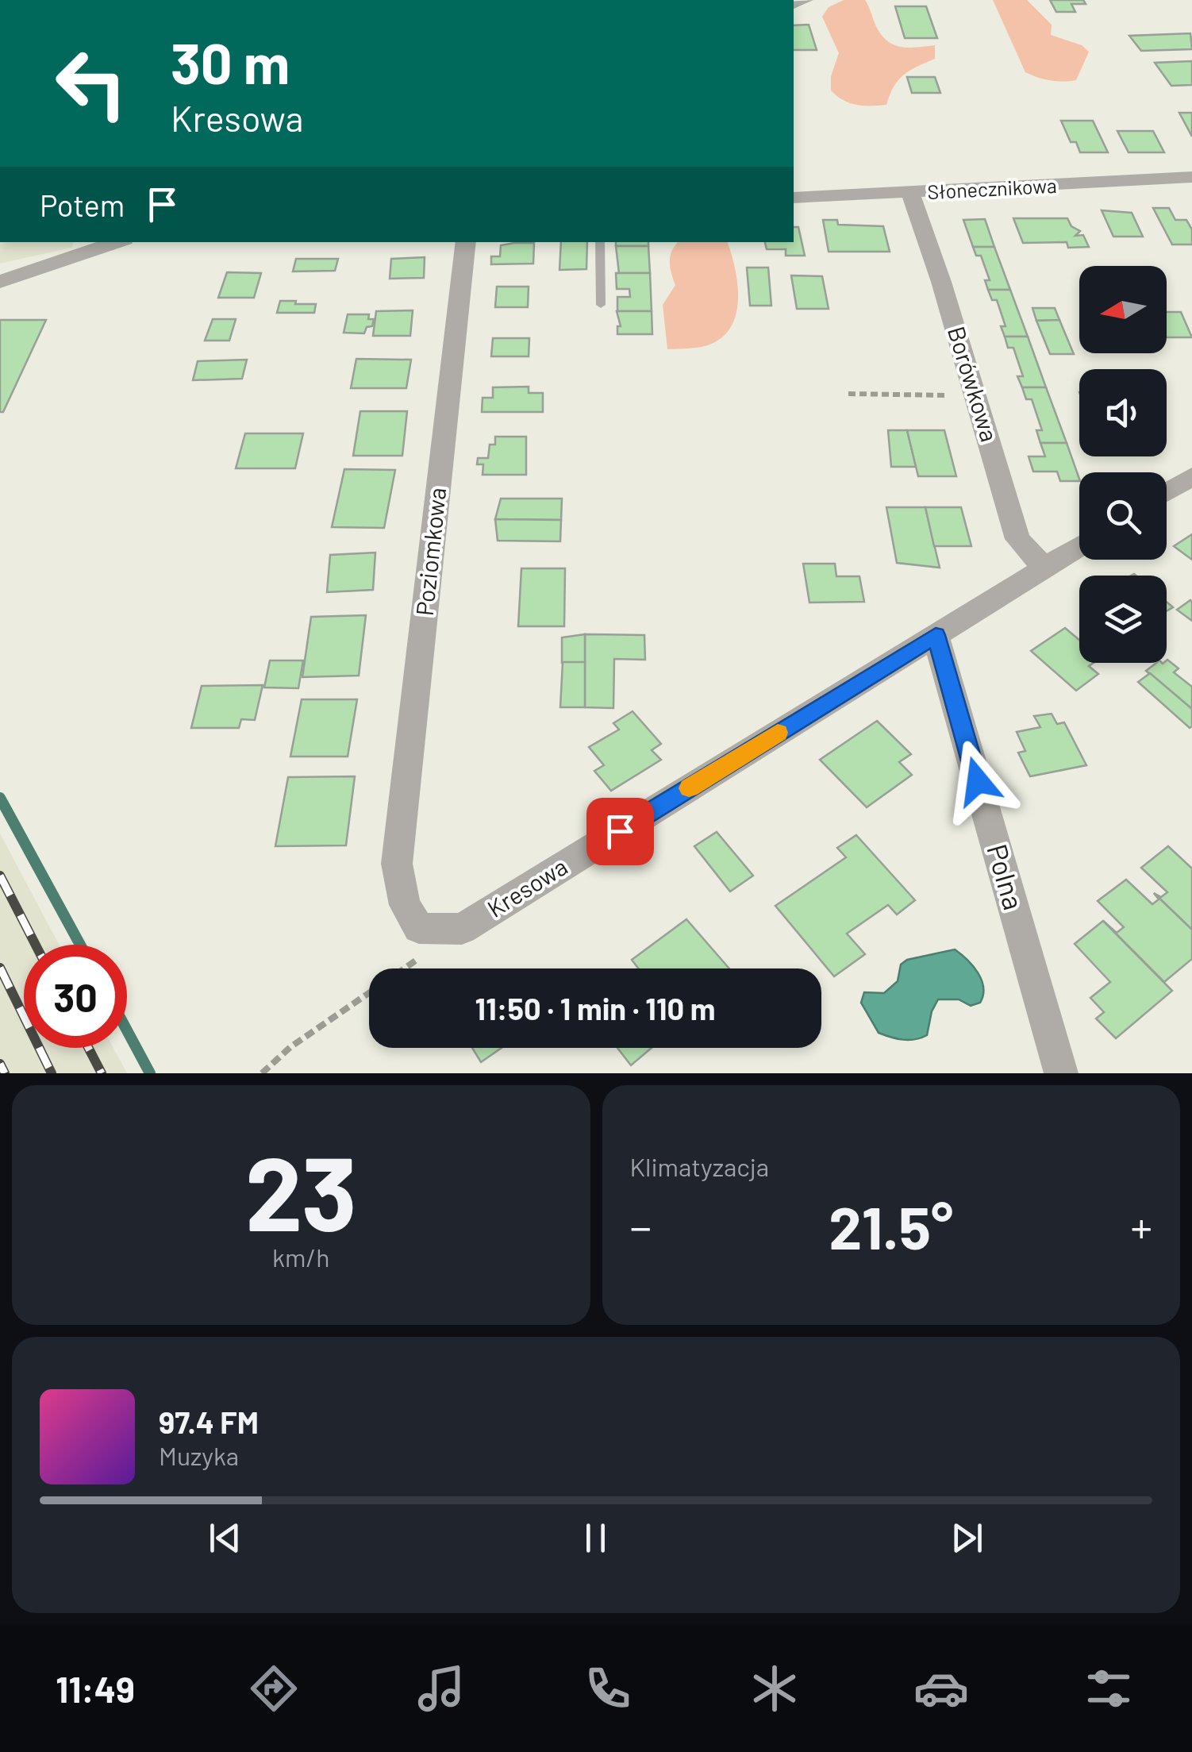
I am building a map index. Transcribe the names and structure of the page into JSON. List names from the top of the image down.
{
  "streets": {
    "street": [
      "Słonecznikowa",
      "Borówkowa",
      "Poziomkowa",
      "Polna",
      "Kresowa"
    ]
  },
  "crossings": [
    ["Słonecznikowa", "Borówkowa"],
    ["Borówkowa", "Kresowa"],
    ["Poziomkowa", "Kresowa"],
    ["Polna", "Kresowa"]
  ],
  "north": "left",
  "page": {
    "turn": ["30 m", "Kresowa"],
    "then": "Potem",
    "limit": "30",
    "trip": "11:50 · 1 min · 110 m",
    "tile": [
      ["23", "km/h"],
      "Klimatyzacja"
    ],
    "heat": ["−", "21.5°", "+"],
    "song": ["97.4 FM", "Muzyka"],
    "tabs": "11:49"
  }
}
